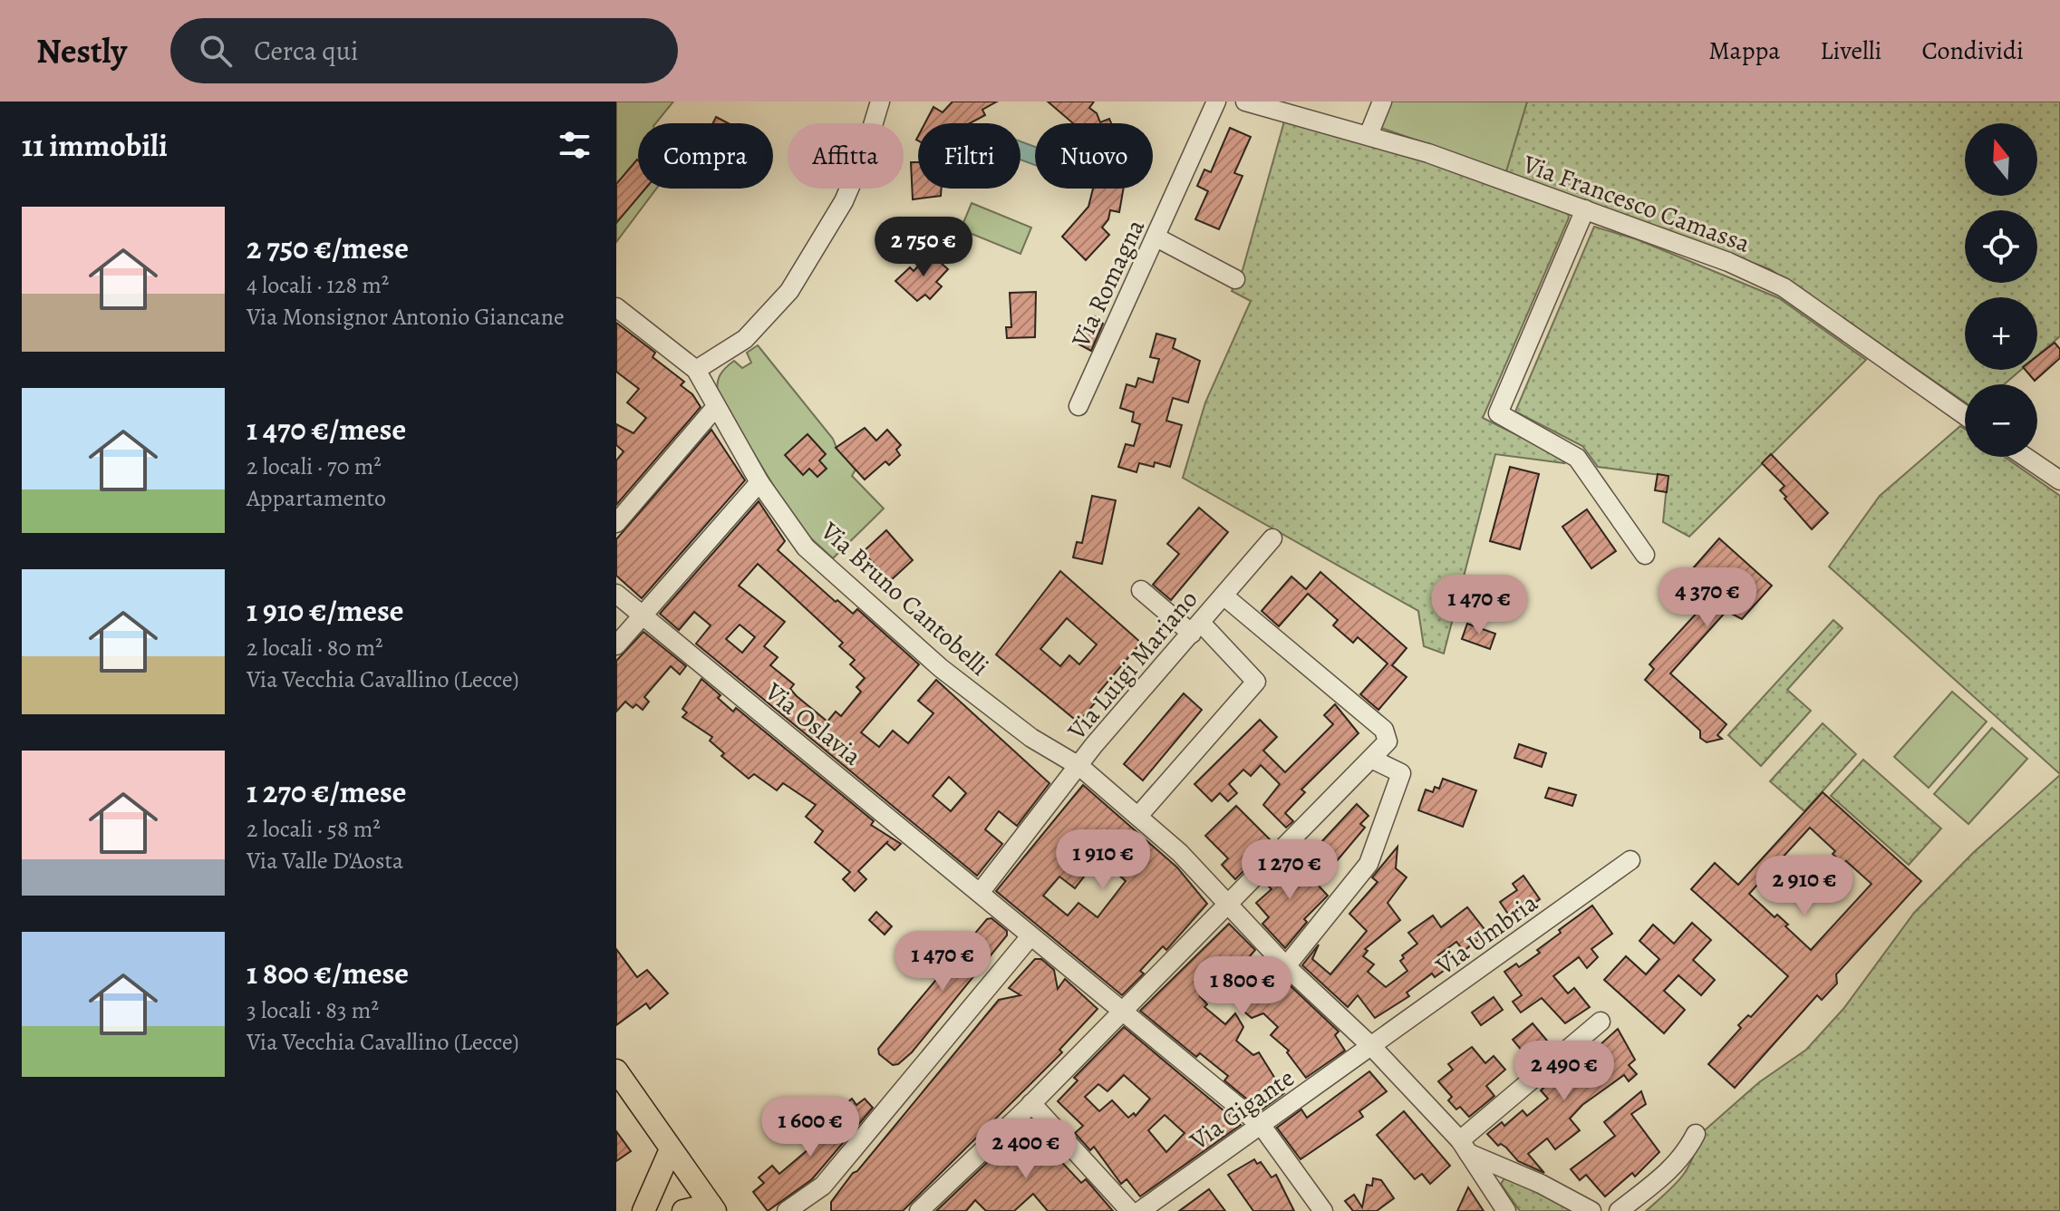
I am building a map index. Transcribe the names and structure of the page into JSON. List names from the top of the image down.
{
  "streets": {
    "street": [
      "Via Francesco Camassa",
      "Via Romagna",
      "Via Bruno Cantobelli",
      "Via Luigi Mariano",
      "Via Oslavia",
      "Via Umbria",
      "Via Gigante"
    ]
  },
  "crossings": [
    ["Via Bruno Cantobelli", "Via Luigi Mariano"],
    ["Via Bruno Cantobelli", "Via Umbria"],
    ["Via Bruno Cantobelli", "Via Gigante"],
    ["Via Luigi Mariano", "Via Oslavia"],
    ["Via Oslavia", "Via Gigante"],
    ["Via Umbria", "Via Gigante"]
  ],
  "north": "top",
  "page": {
    "header": "Nestly",
    "search": "Cerca qui",
    "nav": ["Mappa", "Livelli", "Condividi"],
    "heading": "11 immobili",
    "map_buttons": ["+", "−"],
    "chip": [
      "Compra",
      "Affitta",
      "Filtri",
      "Nuovo"
    ],
    "list": [
      {
        "name": "2 750 €/mese",
        "note": "4 locali · 128 m² · Via Monsignor Antonio Giancane"
      },
      {
        "name": "1 470 €/mese",
        "note": "2 locali · 70 m² · Appartamento"
      },
      {
        "name": "1 910 €/mese",
        "note": "2 locali · 80 m² · Via Vecchia Cavallino (Lecce)"
      },
      {
        "name": "1 270 €/mese",
        "note": "2 locali · 58 m² · Via Valle D'Aosta"
      },
      {
        "name": "1 800 €/mese",
        "note": "3 locali · 83 m² · Via Vecchia Cavallino (Lecce)"
      }
    ],
    "price": [
      "2 750 €",
      "4 370 €",
      "1 470 €",
      "1 910 €",
      "1 270 €",
      "2 910 €",
      "1 470 €",
      "1 800 €",
      "2 490 €",
      "1 600 €",
      "2 400 €"
    ]
  }
}
